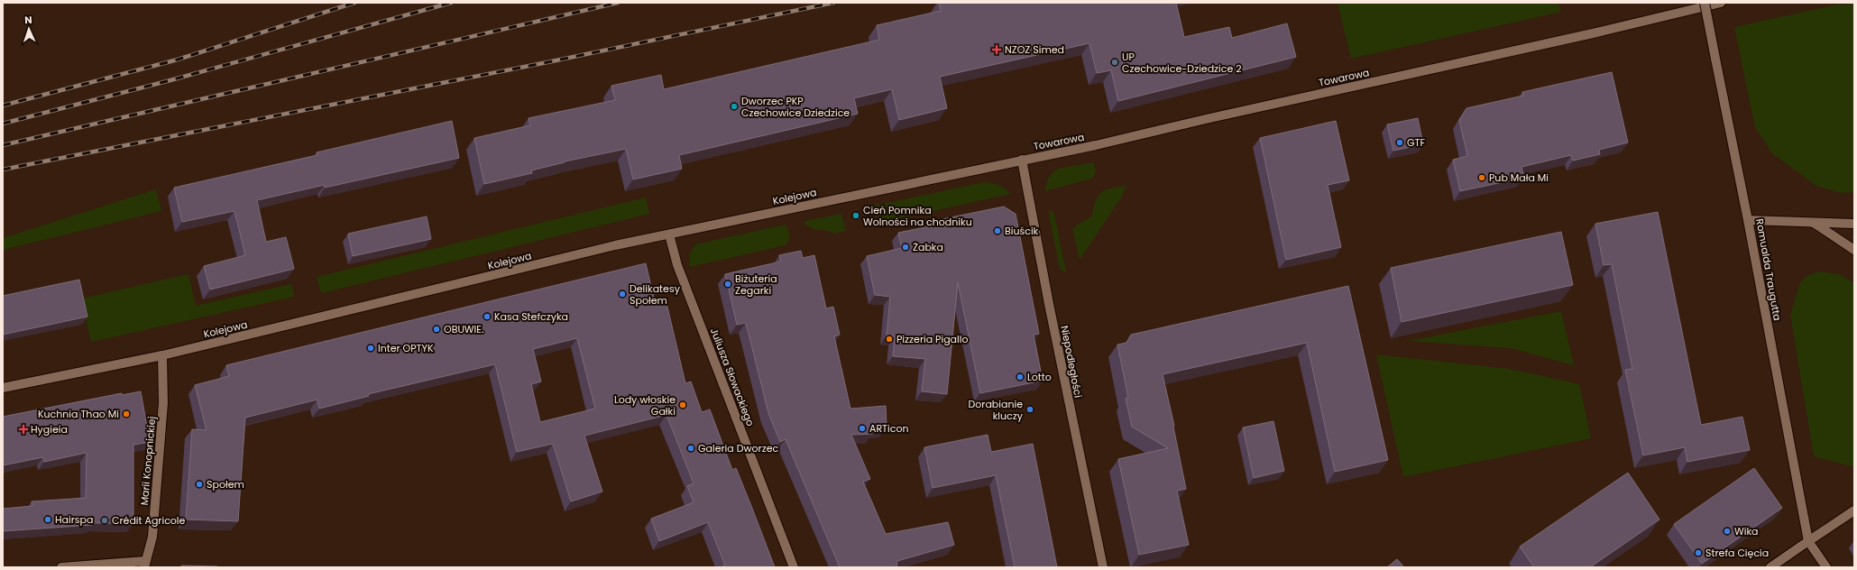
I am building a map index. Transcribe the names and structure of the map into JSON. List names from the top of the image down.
{
  "streets": {
    "street": [
      "Towarowa",
      "Kolejowa",
      "Romualda Traugutta",
      "Niepodległości",
      "Juliusza Słowackiego",
      "Marii Konopnickiej"
    ]
  },
  "crossings": [
    ["Towarowa", "Kolejowa"],
    ["Towarowa", "Niepodległości"],
    ["Kolejowa", "Niepodległości"],
    ["Kolejowa", "Juliusza Słowackiego"],
    ["Kolejowa", "Marii Konopnickiej"]
  ],
  "places": {
    "health": ["NZOZ Simed", "Hygieia"],
    "other": [
      "UP Czechowice-Dziedzice 2",
      "Dworzec PKP Czechowice Dziedzice",
      "GTF",
      "Pub Mała Mi",
      "Cień Pomnika Wolności na chodniku",
      "Biuścik",
      "Żabka",
      "Biżuteria Zegarki",
      "Delikatesy Społem",
      "Kasa Stefczyka",
      "OBUWIE.",
      "Pizzeria Pigallo",
      "Inter OPTYK",
      "Lotto",
      "Lody włoskie Gałki",
      "Dorabianie kluczy",
      "Kuchnia Thao Mi",
      "ARTicon",
      "Galeria Dworzec",
      "Społem",
      "Hairspa",
      "Crédit Agricole",
      "Wika",
      "Strefa Cięcia"
    ]
  },
  "north": "top"
}
